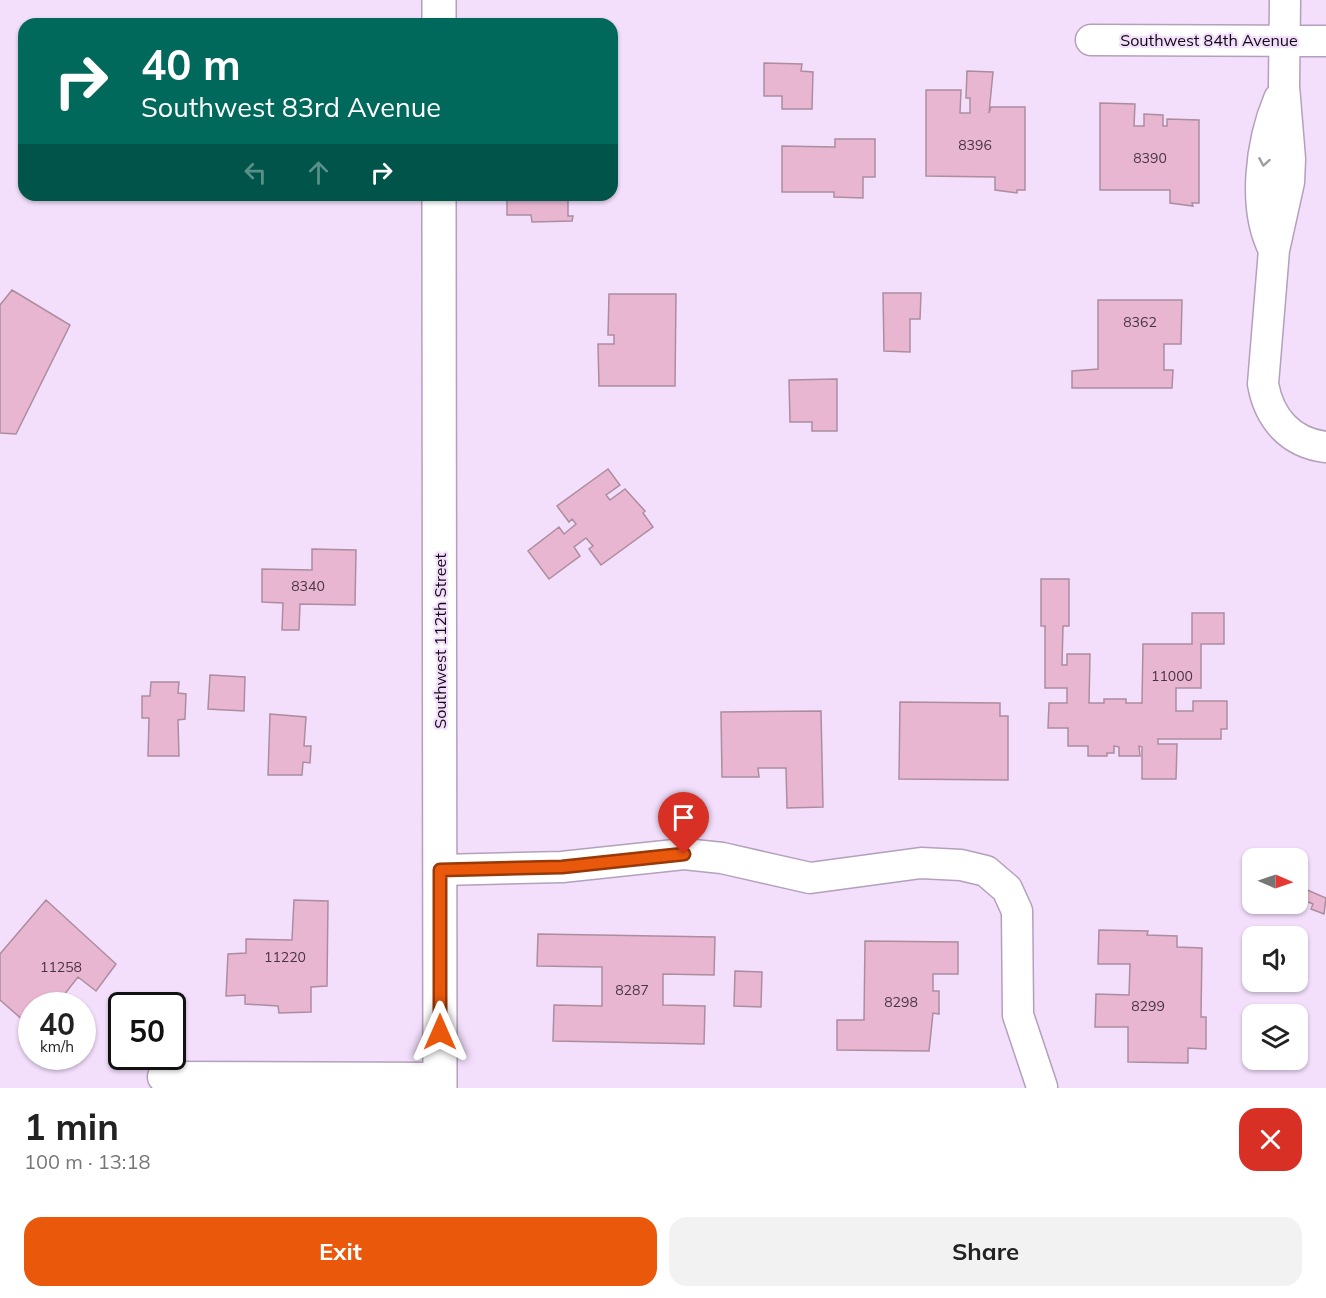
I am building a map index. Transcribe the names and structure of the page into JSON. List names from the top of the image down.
{
  "streets": {
    "main road": ["Southwest 112th Street"],
    "street": ["Southwest 84th Avenue"]
  },
  "house_numbers": [
    "8396",
    "8390",
    "8362",
    "8340",
    "11000",
    "11220",
    "11258",
    "8287",
    "8298",
    "8299"
  ],
  "north": "right",
  "page": {
    "turn": ["40 m", "Southwest 83rd Avenue"],
    "speed": "40 km/h",
    "limit": "50",
    "heading": ["1 min", "100 m · 13:18"],
    "buttons": ["Exit", "Share"]
  }
}
